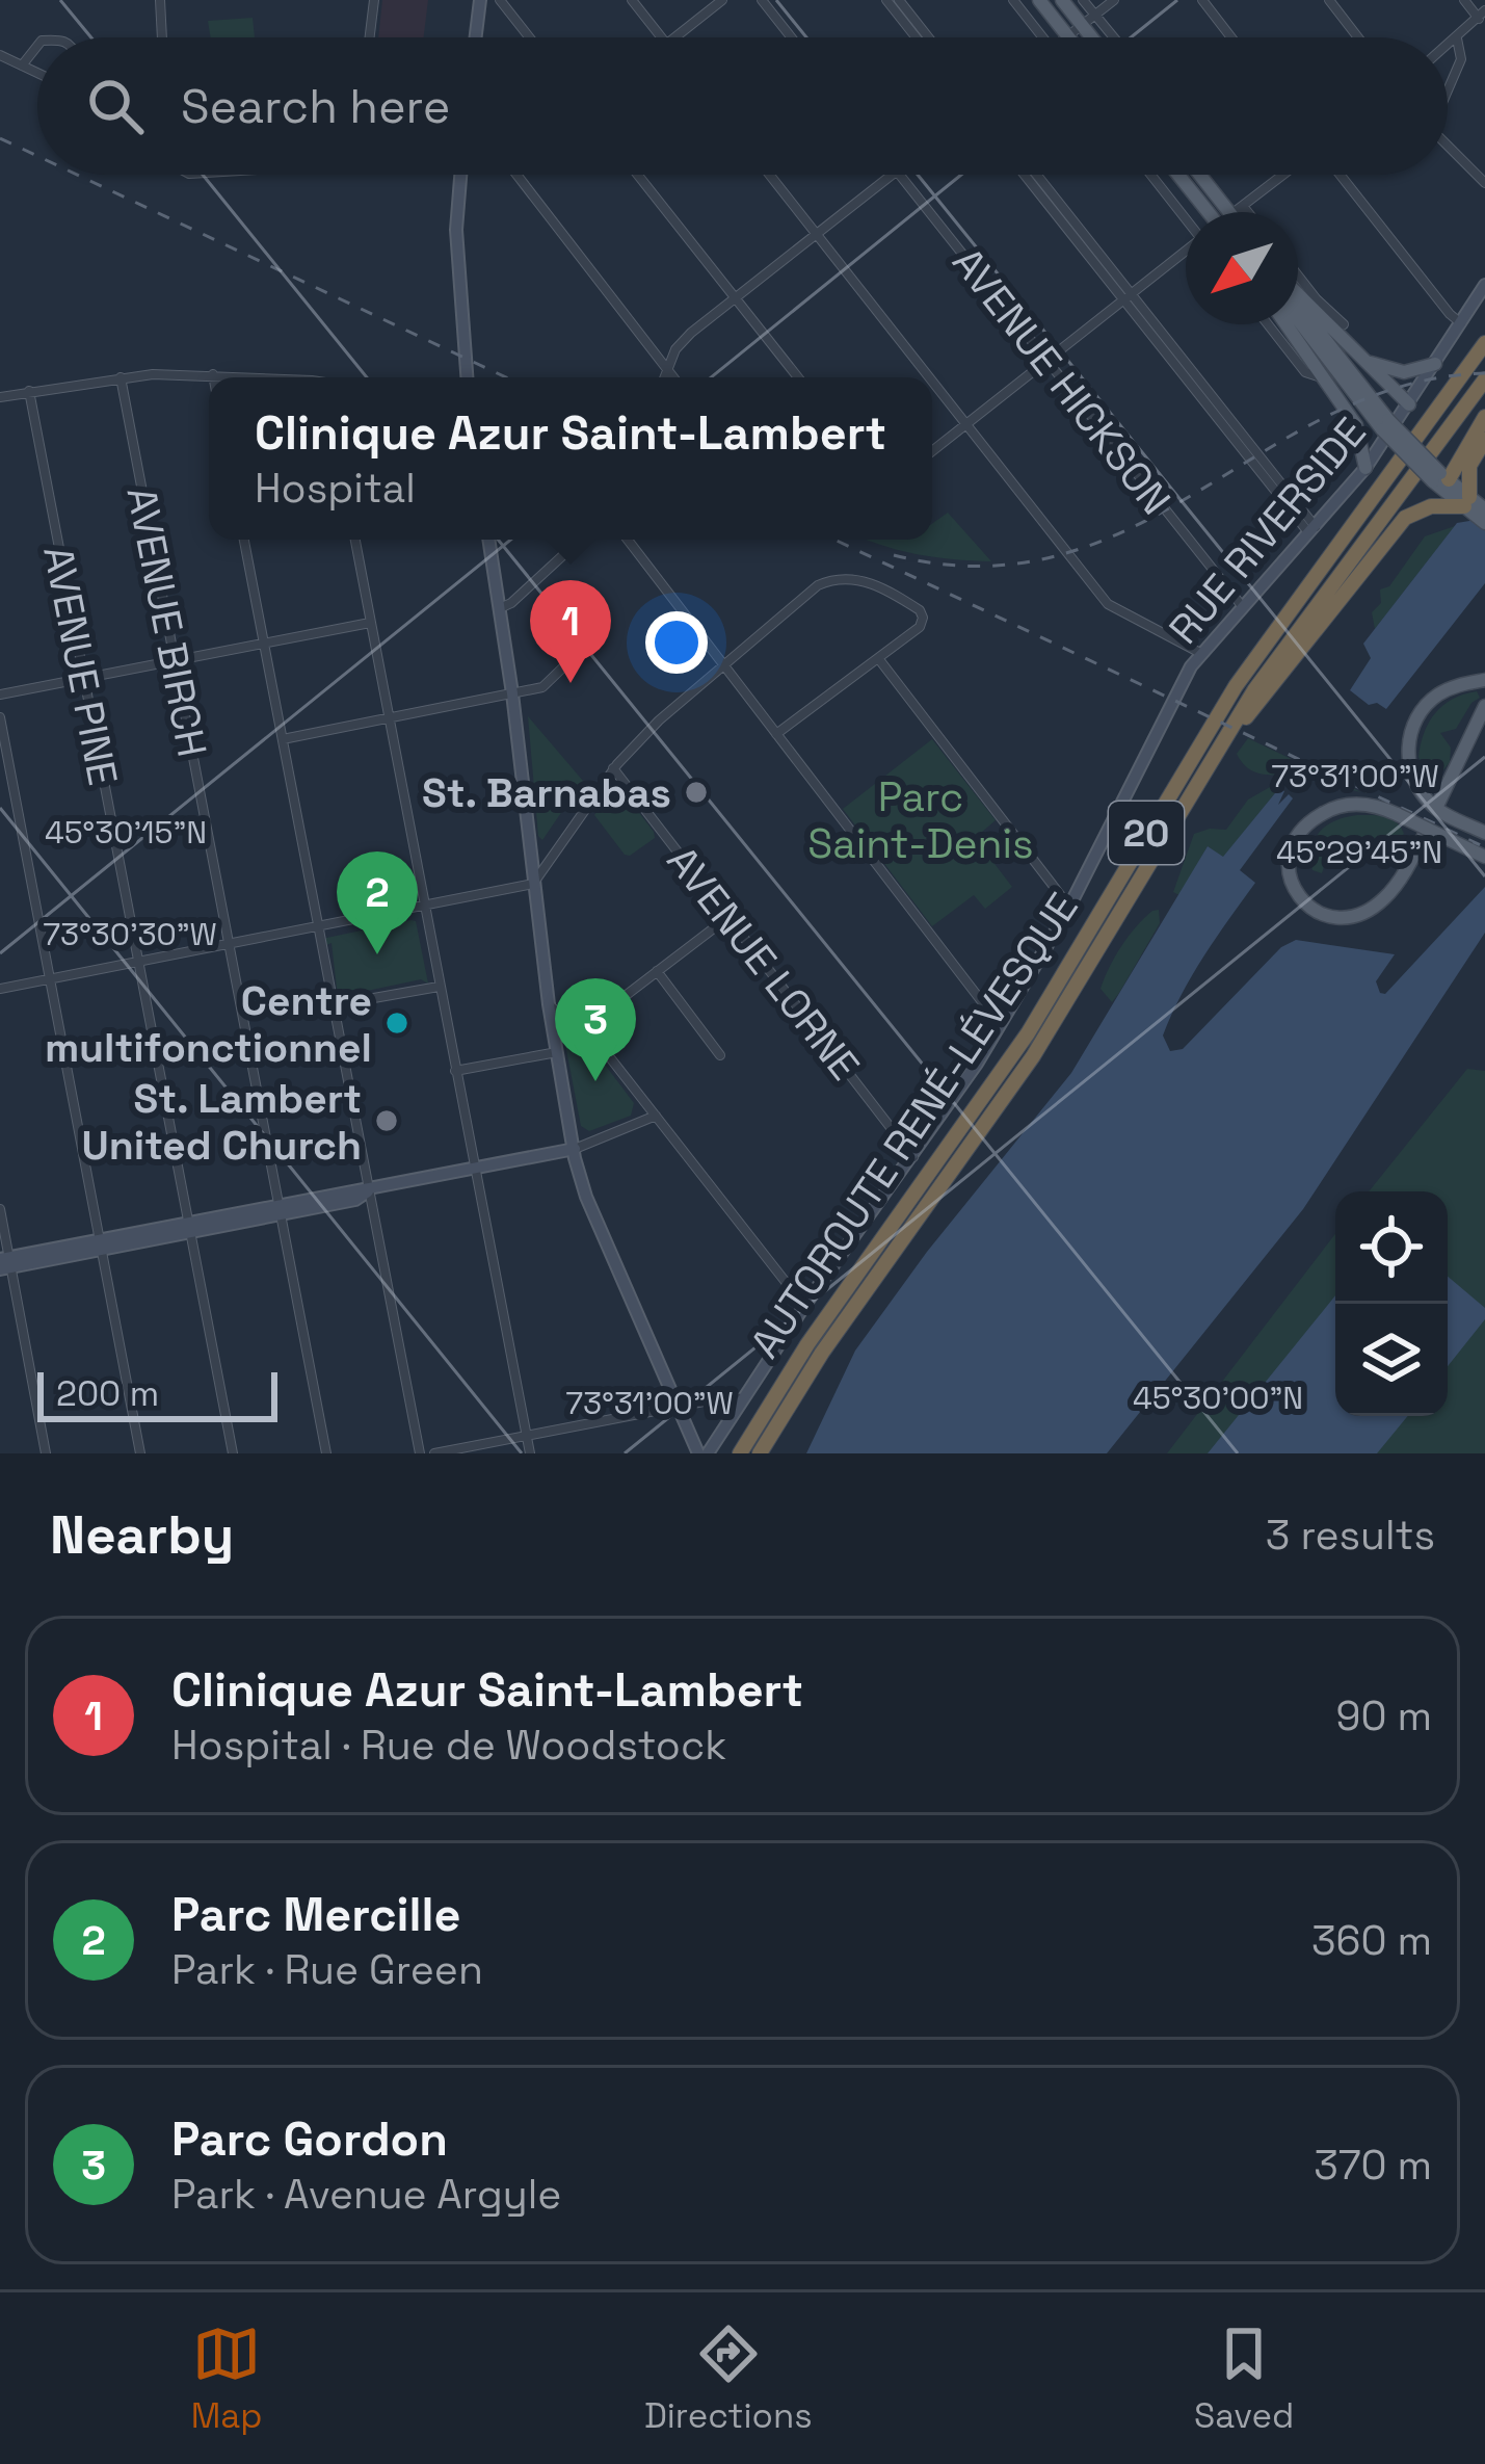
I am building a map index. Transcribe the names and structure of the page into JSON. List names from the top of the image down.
{
  "streets": {
    "highway": ["20", "AUTOROUTE RENÉ-LÉVESQUE"],
    "street": [
      "AVENUE HICKSON",
      "RUE RIVERSIDE",
      "AVENUE BIRCH",
      "AVENUE PINE",
      "AVENUE LORNE"
    ]
  },
  "crossings": [
    ["AVENUE HICKSON", "RUE RIVERSIDE"],
    ["RUE RIVERSIDE", "AVENUE LORNE"]
  ],
  "parks": ["Parc Saint-Denis"],
  "places": ["St. Barnabas", "Centre multifonctionnel", "St. Lambert United Church"],
  "scale_bar": "200 m",
  "north": "bottom left",
  "page": {
    "search": "Search here",
    "popup": ["Clinique Azur Saint-Lambert", "Hospital"],
    "pins": ["1", "2", "3"],
    "scale": "200 m",
    "heading": ["Nearby", "3 results"],
    "list": [
      {
        "mark": "1",
        "name": "Clinique Azur Saint-Lambert",
        "note": "Hospital · Rue de Woodstock",
        "value": "90 m"
      },
      {
        "mark": "2",
        "name": "Parc Mercille",
        "note": "Park · Rue Green",
        "value": "360 m"
      },
      {
        "mark": "3",
        "name": "Parc Gordon",
        "note": "Park · Avenue Argyle",
        "value": "370 m"
      }
    ],
    "nav": ["Map", "Directions", "Saved"]
  },
  "coordinates": [
    "73°31'00\"W",
    "45°30'15\"N",
    "45°29'45\"N",
    "73°30'30\"W",
    "45°30'00\"N"
  ]
}
